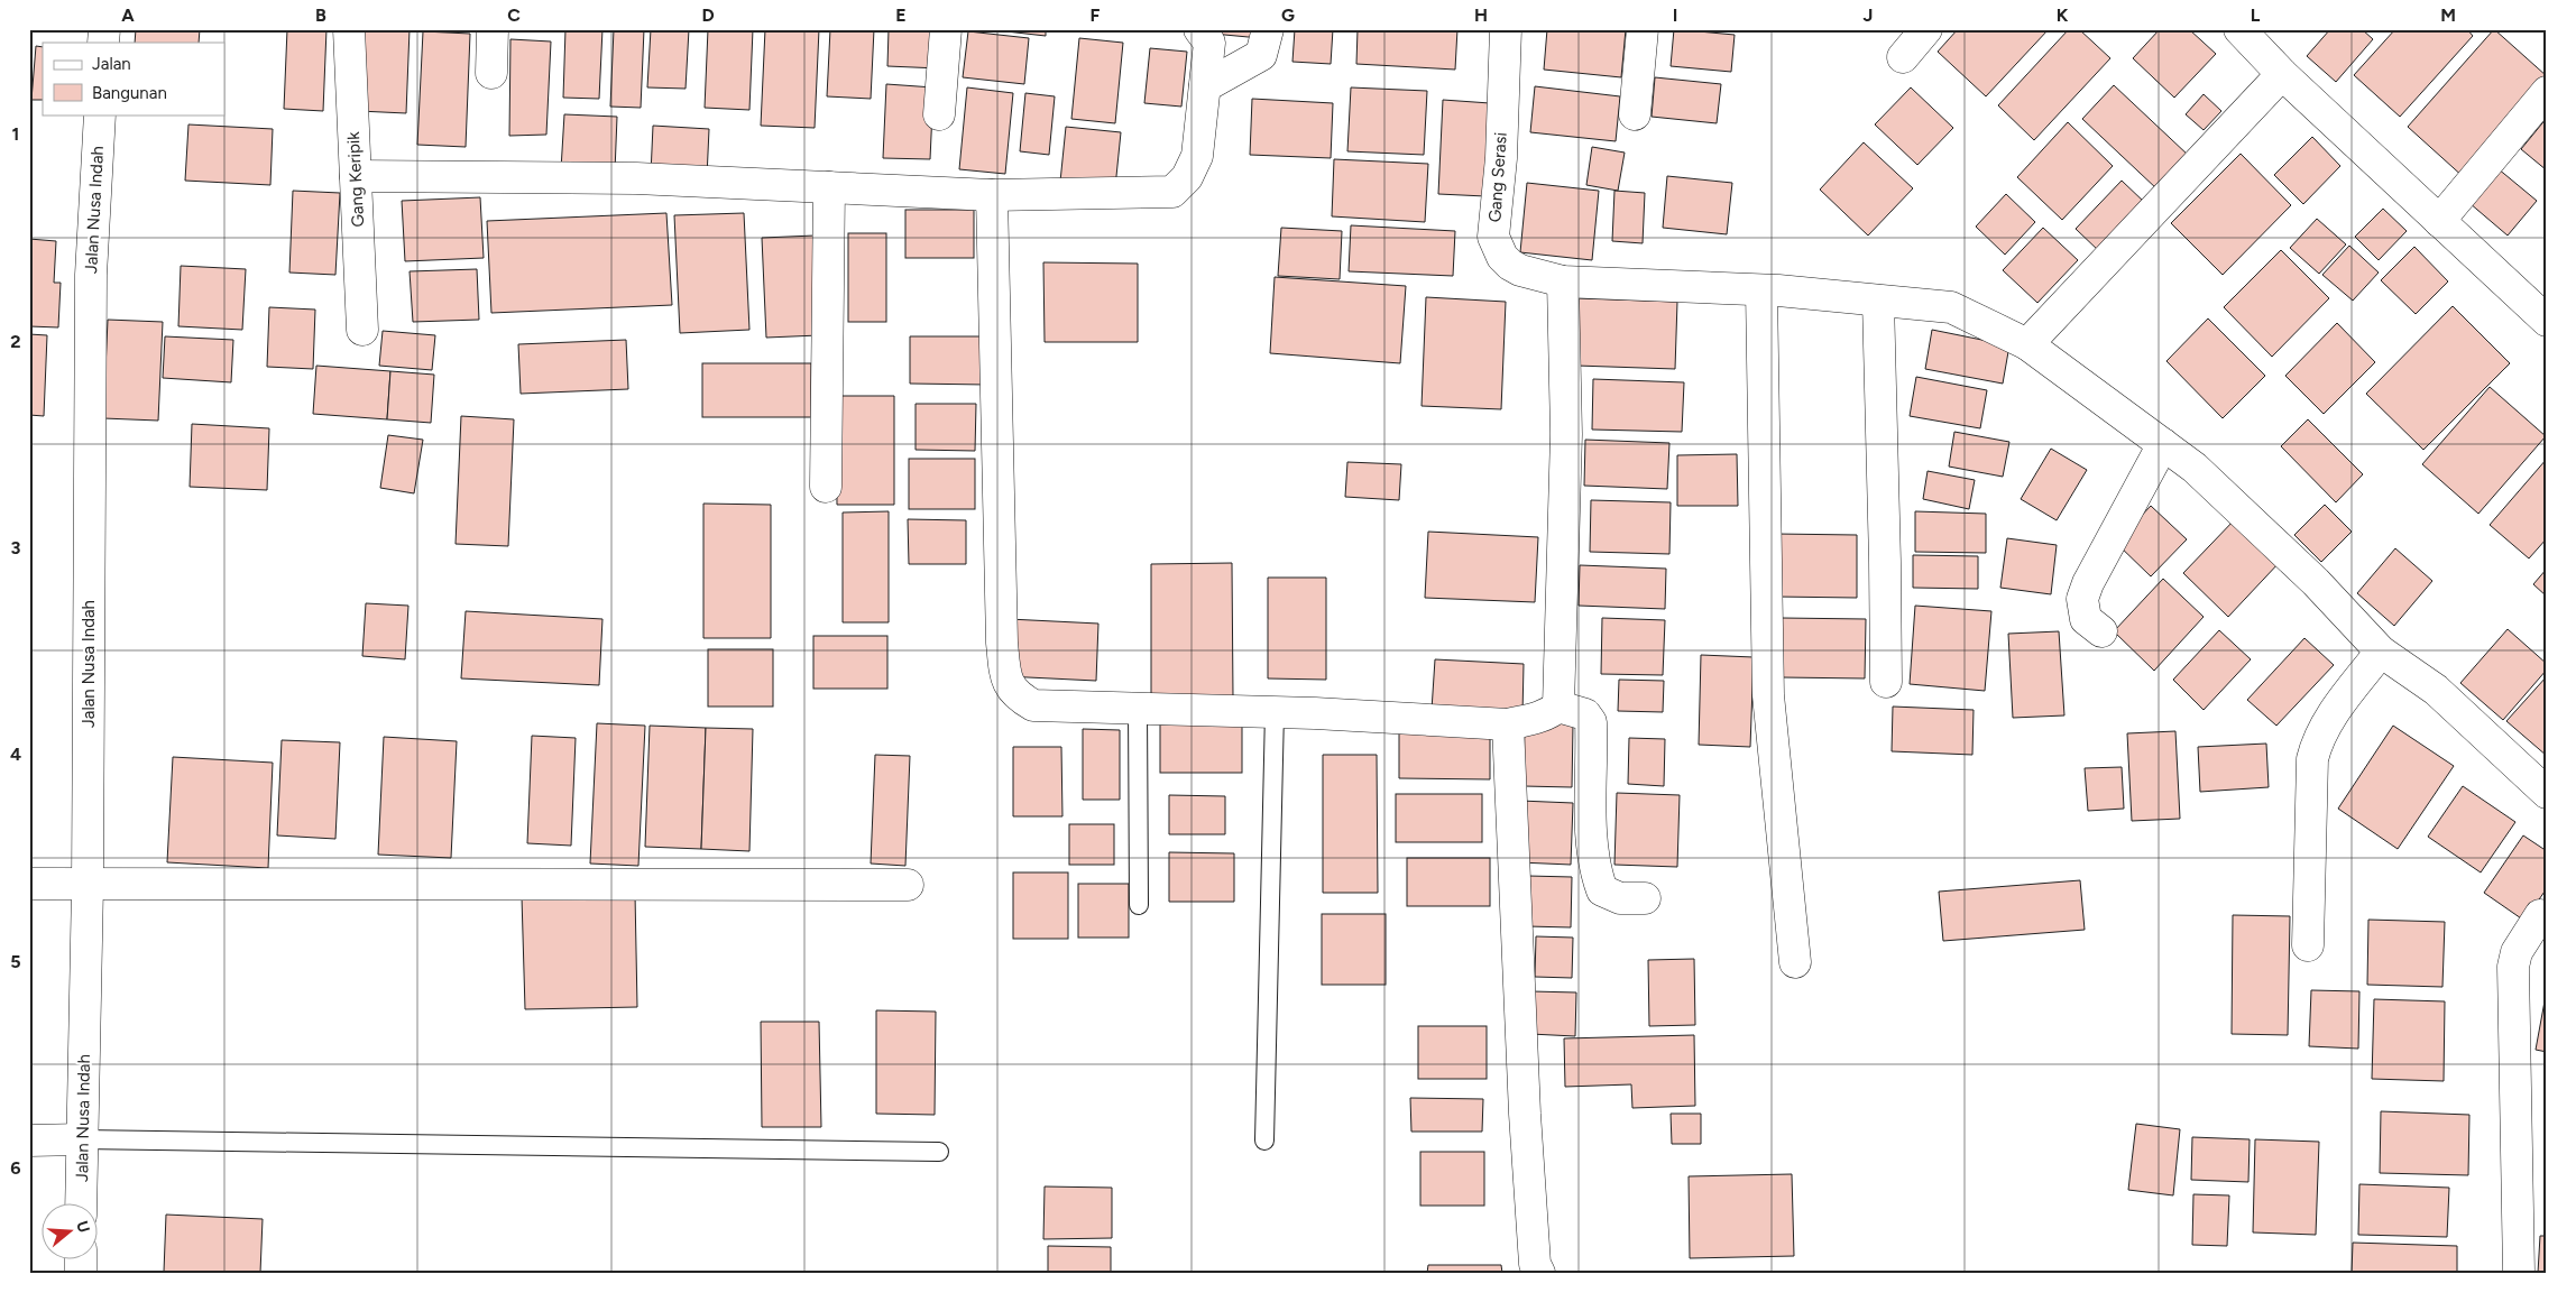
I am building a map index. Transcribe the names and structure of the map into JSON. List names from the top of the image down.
{
  "streets": {
    "street": ["Gang Serasi", "Gang Keripik", "Jalan Nusa Indah"]
  },
  "legend": ["Jalan", "Bangunan"],
  "north": "right",
  "grid": {
    "columns": [
      "A",
      "B",
      "C",
      "D",
      "E",
      "F",
      "G",
      "H",
      "I",
      "J",
      "K",
      "L",
      "M"
    ],
    "rows": [
      "1",
      "2",
      "3",
      "4",
      "5",
      "6"
    ]
  }
}
